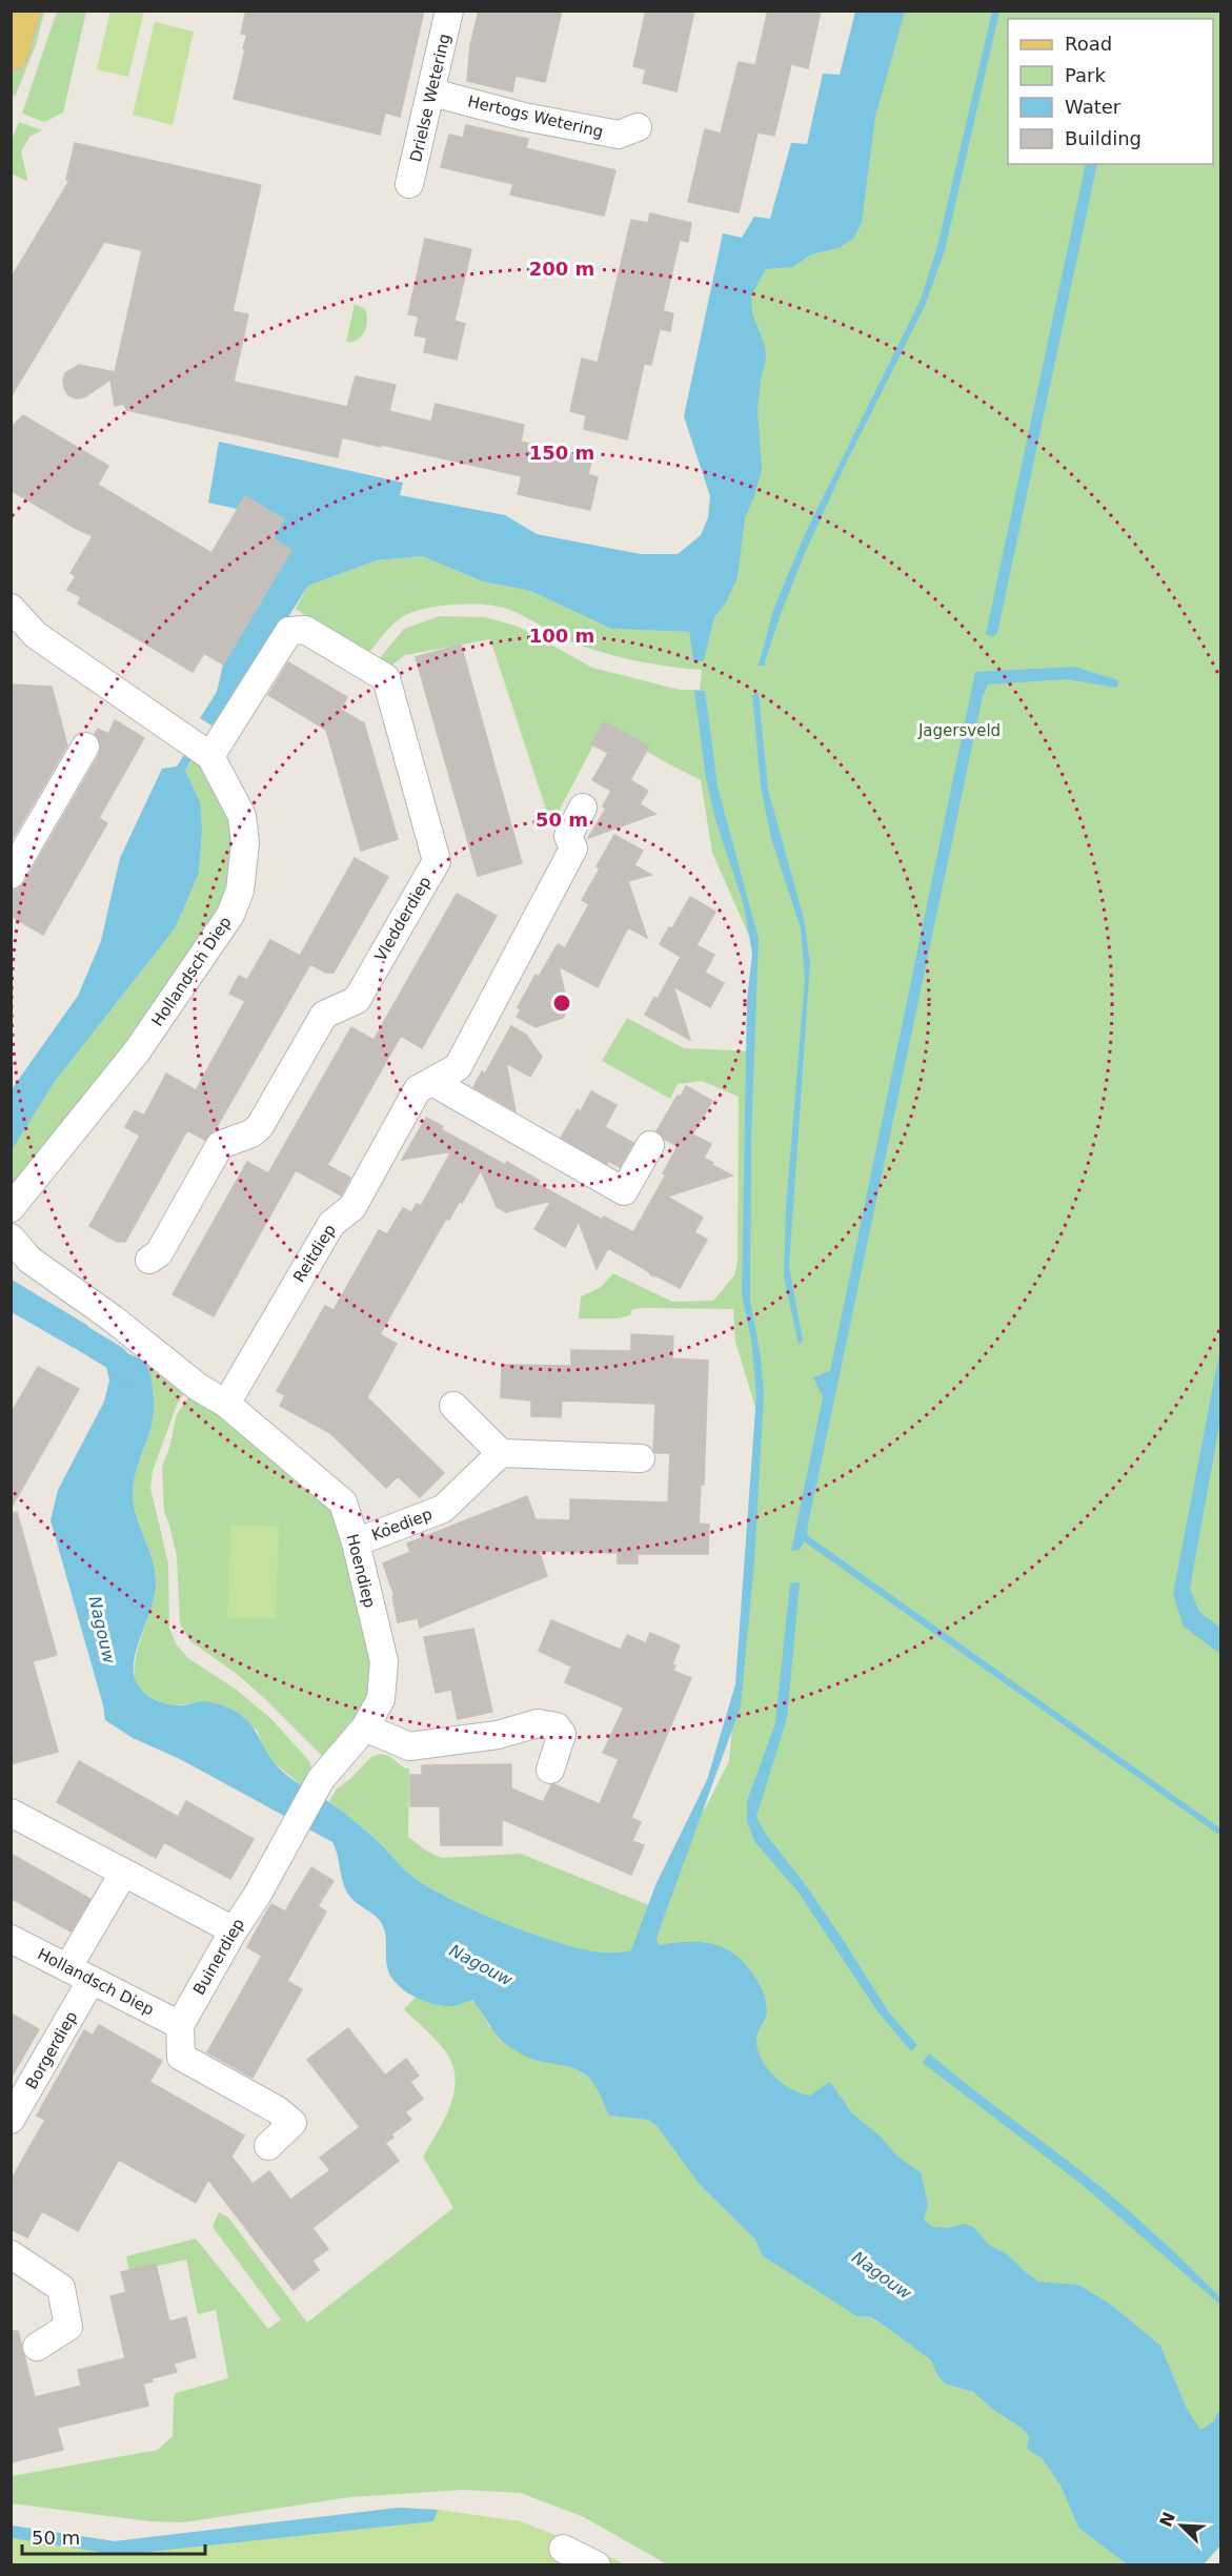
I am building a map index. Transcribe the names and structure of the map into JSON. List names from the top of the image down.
{
  "streets": {
    "street": [
      "Drielse Wetering",
      "Hertogs Wetering",
      "Vledderdiep",
      "Hollandsch Diep",
      "Reitdiep",
      "Koediep",
      "Hoendiep",
      "Buinerdiep",
      "Borgerdiep"
    ]
  },
  "crossings": [
    ["Drielse Wetering", "Hertogs Wetering"],
    ["Vledderdiep", "Hollandsch Diep"],
    ["Hollandsch Diep", "Buinerdiep"],
    ["Hollandsch Diep", "Borgerdiep"],
    ["Reitdiep", "Hoendiep"],
    ["Koediep", "Hoendiep"],
    ["Hoendiep", "Buinerdiep"]
  ],
  "water": ["Nagouw"],
  "parks": ["Jagersveld"],
  "legend": [
    "Road",
    "Park",
    "Water",
    "Building"
  ],
  "scale_bar": "50 m",
  "north": "top left",
  "rings": [
    "200 m",
    "150 m",
    "100 m",
    "50 m"
  ]
}
